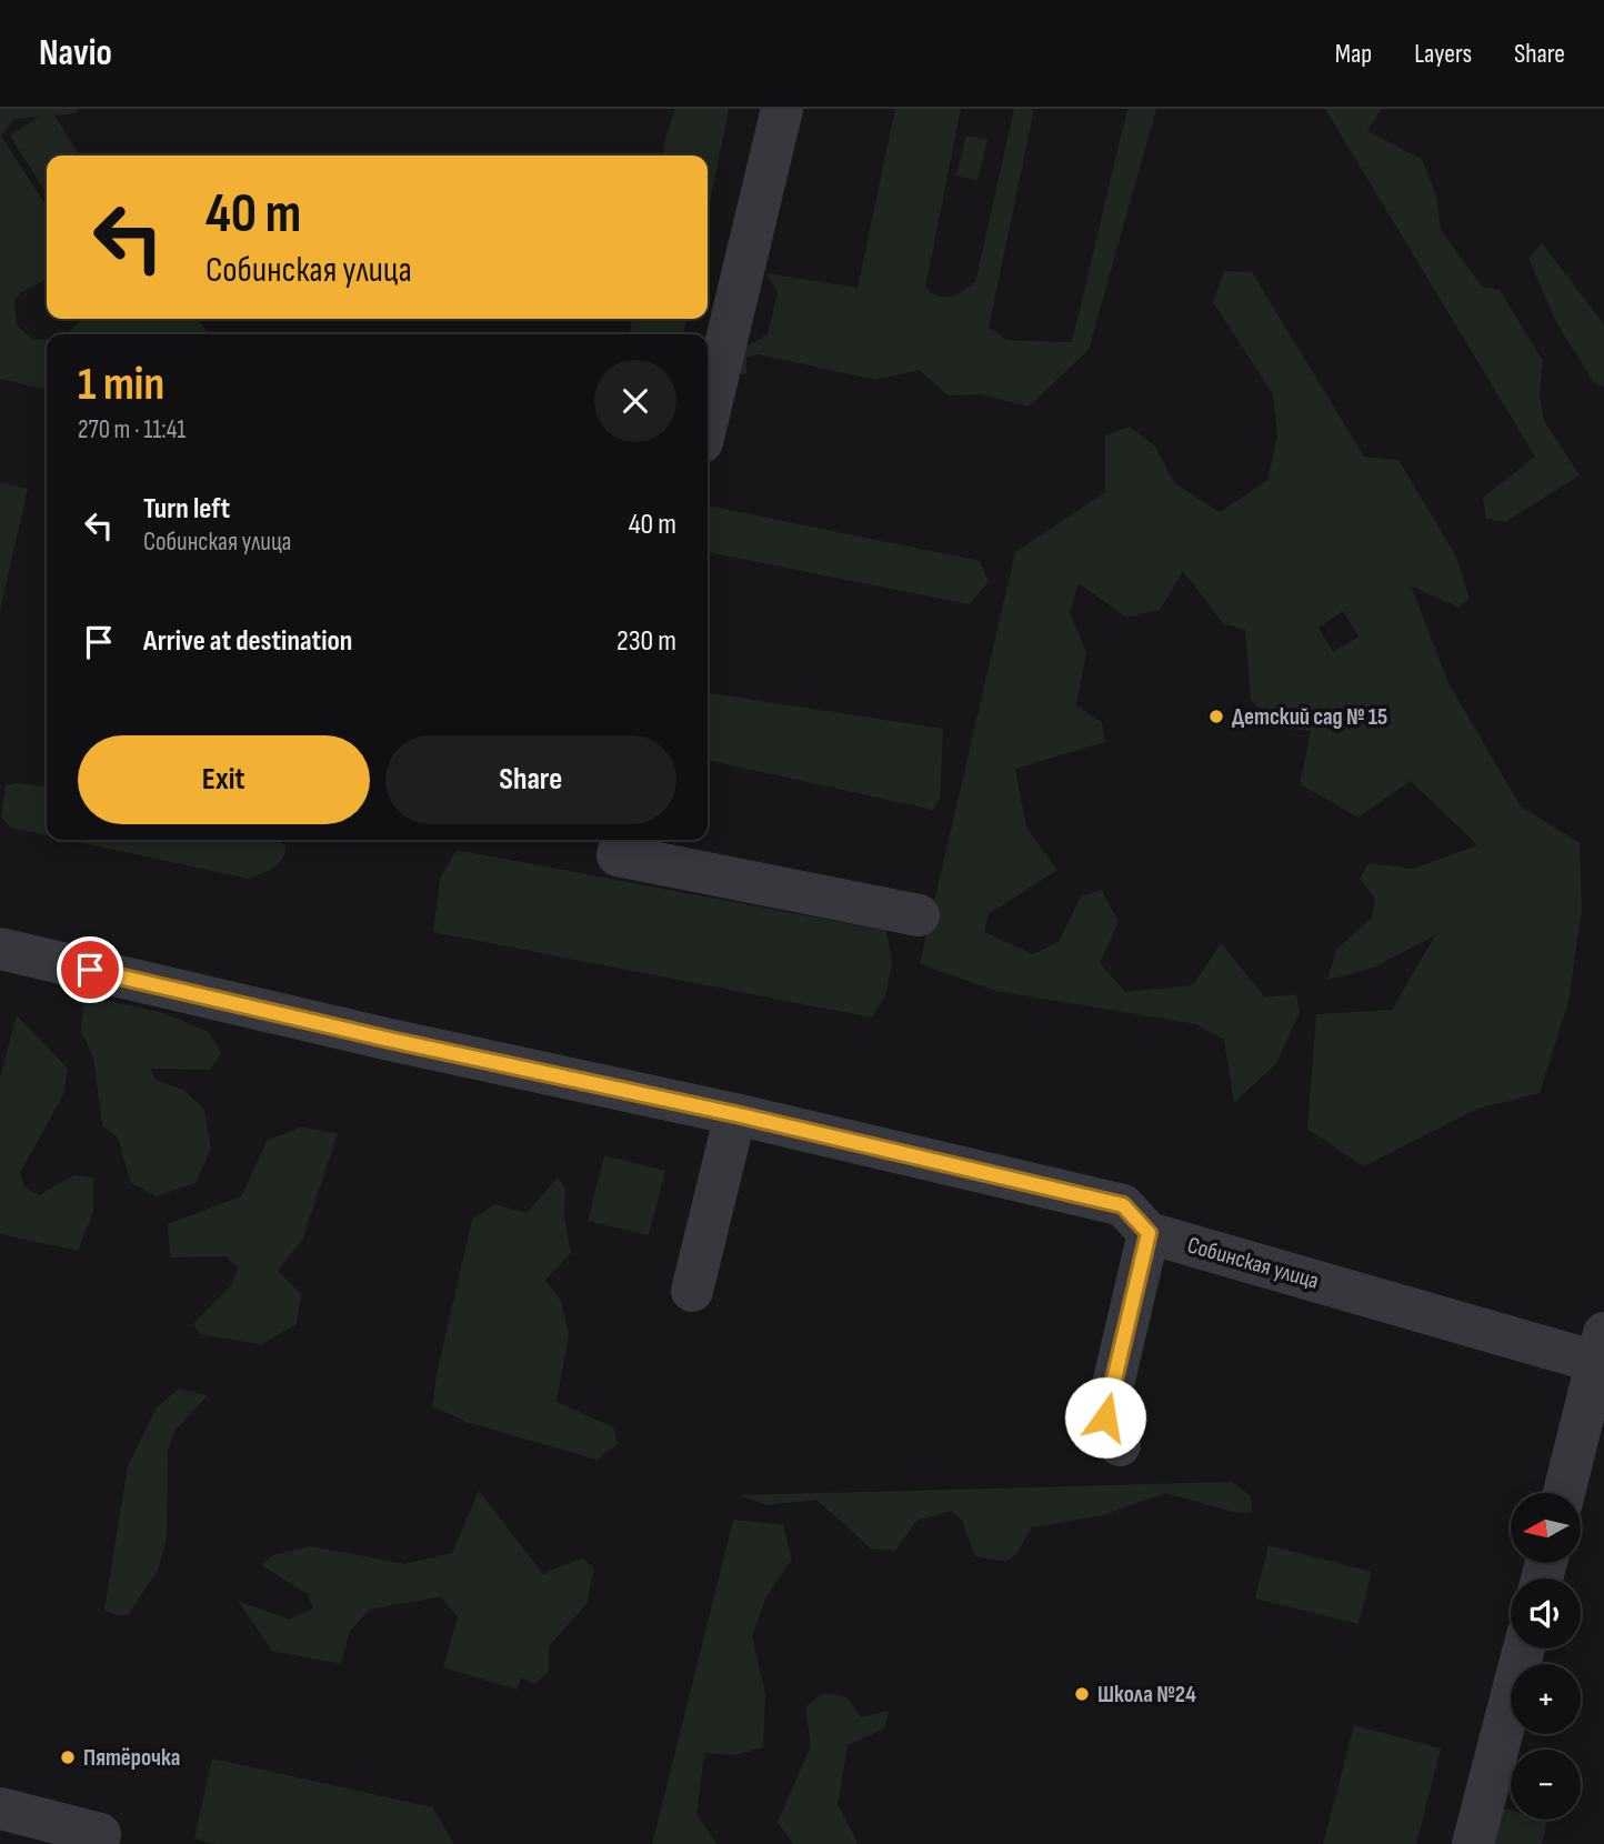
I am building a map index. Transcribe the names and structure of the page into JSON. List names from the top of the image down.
{
  "streets": {
    "street": ["Собинская улица"]
  },
  "places": ["Детский сад № 15", "Школа №24", "Пятёрочка"],
  "north": "left",
  "page": {
    "header": "Navio",
    "nav": ["Map", "Layers", "Share"],
    "turn": ["40 m", "Собинская улица"],
    "heading": ["1 min", "270 m · 11:41"],
    "list": [
      {
        "name": "Turn left",
        "note": "Собинская улица",
        "value": "40 m"
      },
      {
        "name": "Arrive at destination",
        "value": "230 m"
      }
    ],
    "buttons": ["Exit", "Share"],
    "map_buttons": ["+", "−"]
  }
}
